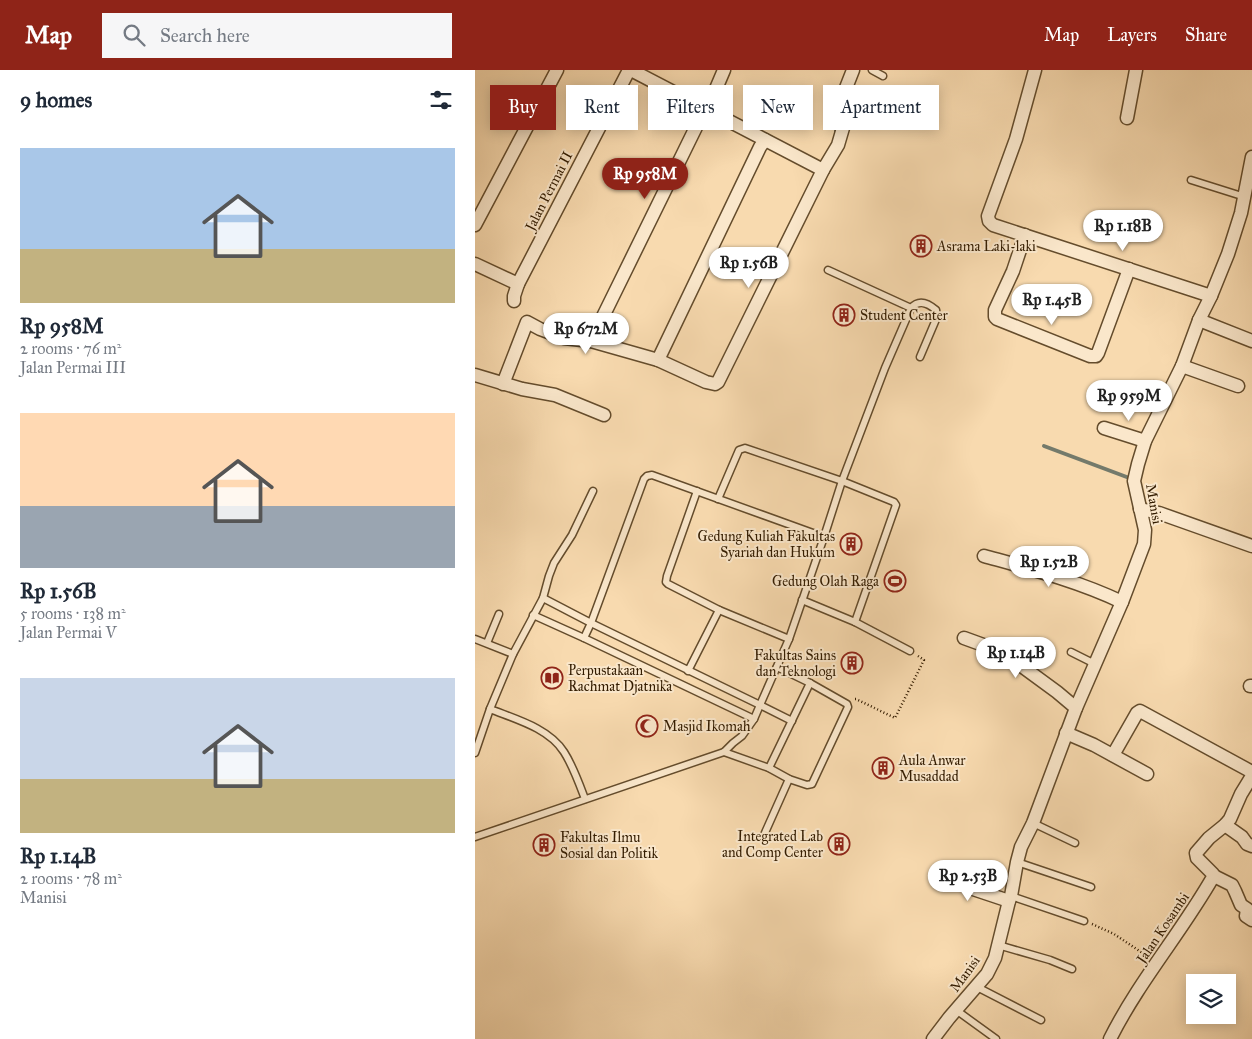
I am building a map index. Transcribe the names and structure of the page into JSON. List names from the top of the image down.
{
  "streets": {
    "street": ["Jalan Permai II", "Manisi", "Jalan Kosambi"]
  },
  "places": {
    "building": [
      "Asrama Laki-laki",
      "Student Center",
      "Gedung Kuliah Fakultas Syariah dan Hukum",
      "Fakultas Sains dan Teknologi",
      "Aula Anwar Musaddad",
      "Integrated Lab and Comp Center",
      "Fakultas Ilmu Sosial dan Politik"
    ],
    "sports": ["Gedung Olah Raga"],
    "library": ["Perpustakaan Rachmat Djatnika"],
    "mosque": ["Masjid Ikomah"]
  },
  "page": {
    "header": "Map",
    "search": "Search here",
    "nav": ["Map", "Layers", "Share"],
    "heading": "9 homes",
    "chip": [
      "Buy",
      "Rent",
      "Filters",
      "New",
      "Apartment"
    ],
    "list": [
      {
        "name": "Rp 958M",
        "note": "2 rooms · 76 m² · Jalan Permai III"
      },
      {
        "name": "Rp 1.56B",
        "note": "5 rooms · 138 m² · Jalan Permai V"
      },
      {
        "name": "Rp 1.14B",
        "note": "2 rooms · 78 m² · Manisi"
      }
    ],
    "price": [
      "Rp 958M",
      "Rp 1.18B",
      "Rp 1.56B",
      "Rp 1.45B",
      "Rp 672M",
      "Rp 959M",
      "Rp 1.52B",
      "Rp 1.14B",
      "Rp 2.53B"
    ]
  }
}
